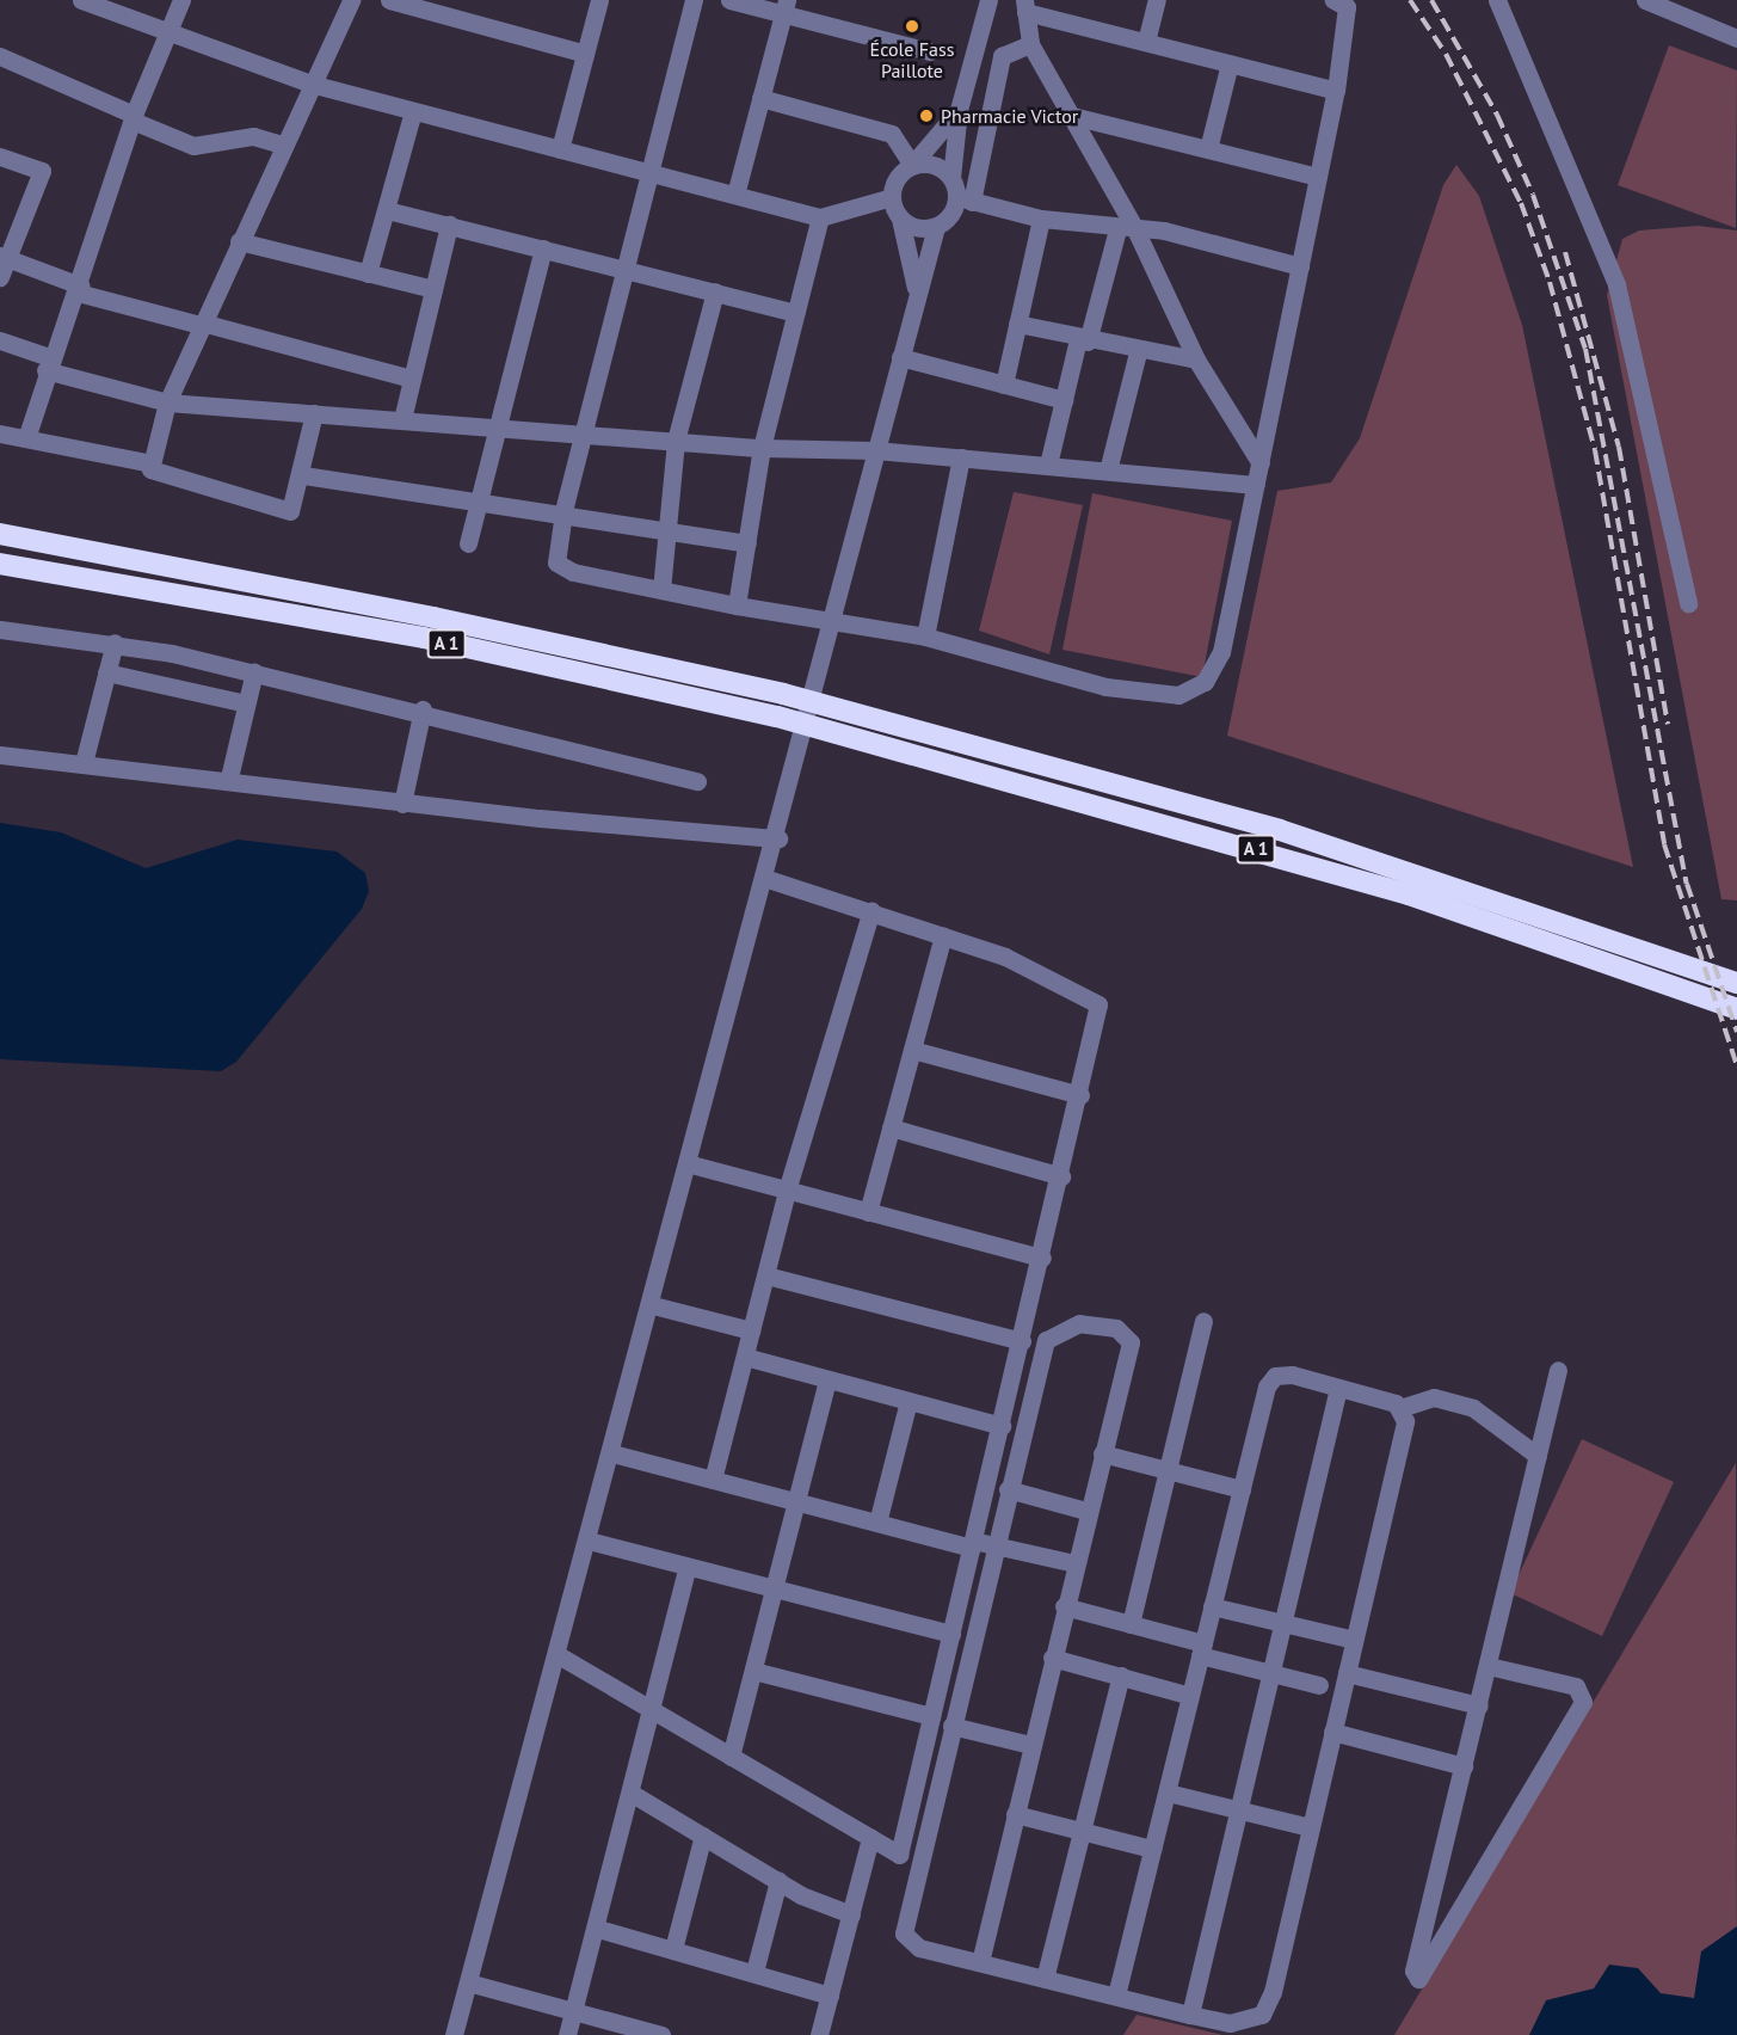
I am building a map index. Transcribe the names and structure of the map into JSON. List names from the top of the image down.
{
  "streets": {
    "highway": ["A 1"]
  },
  "places": ["École Fass Paillote", "Pharmacie Victor"]
}
